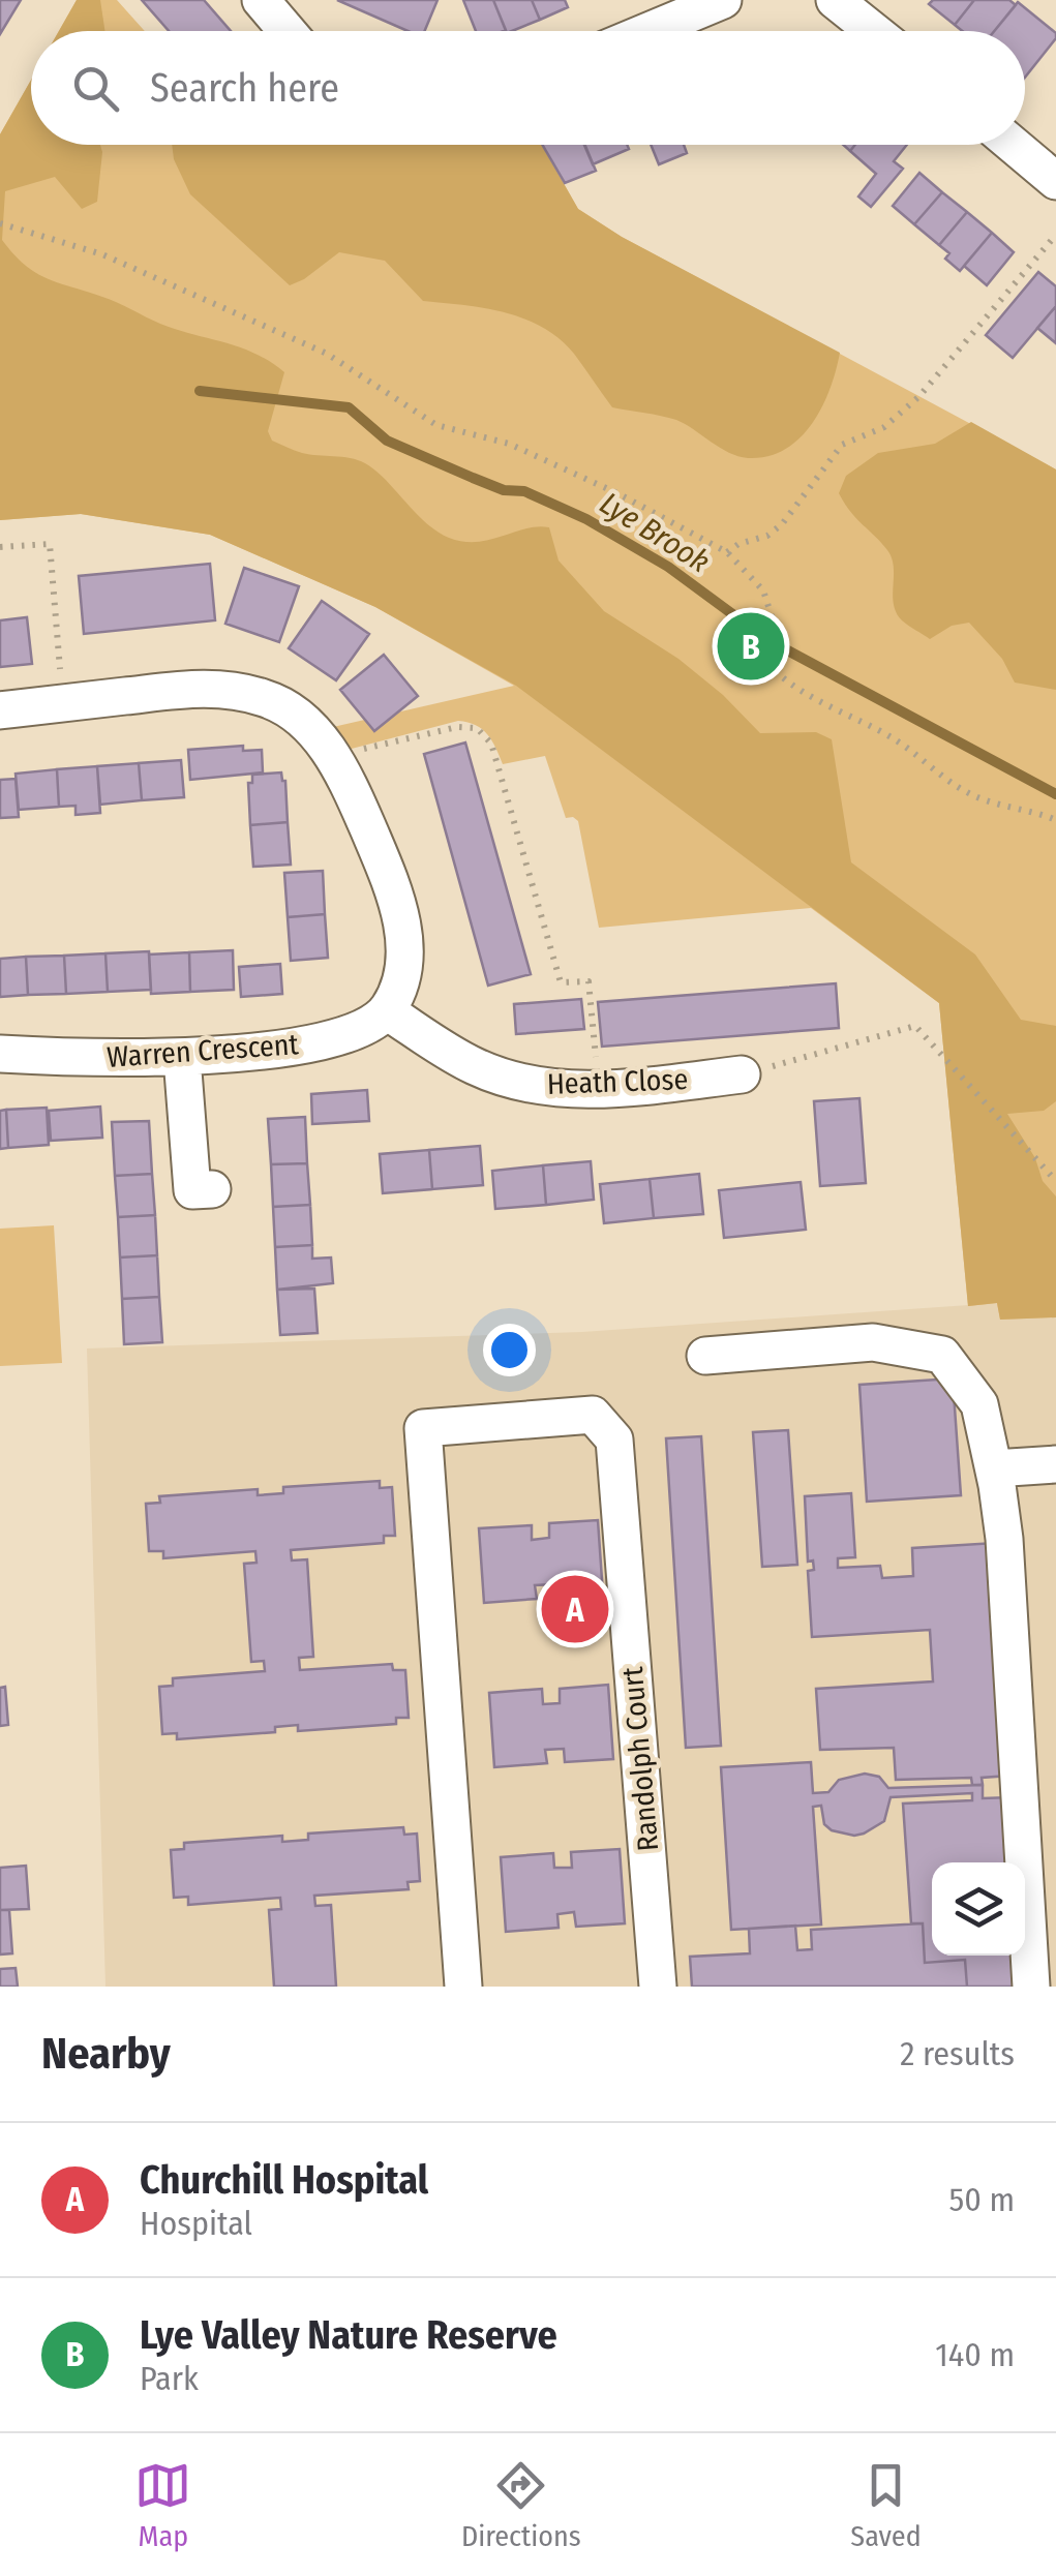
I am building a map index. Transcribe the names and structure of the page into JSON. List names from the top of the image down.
{
  "streets": {
    "street": ["Warren Crescent", "Heath Close", "Randolph Court"]
  },
  "crossings": [
    ["Warren Crescent", "Heath Close"]
  ],
  "water": ["Lye Brook"],
  "page": {
    "search": "Search here",
    "pins": ["B", "A"],
    "heading": ["Nearby", "2 results"],
    "list": [
      {
        "mark": "A",
        "name": "Churchill Hospital",
        "note": "Hospital",
        "value": "50 m"
      },
      {
        "mark": "B",
        "name": "Lye Valley Nature Reserve",
        "note": "Park",
        "value": "140 m"
      }
    ],
    "nav": ["Map", "Directions", "Saved"]
  }
}
